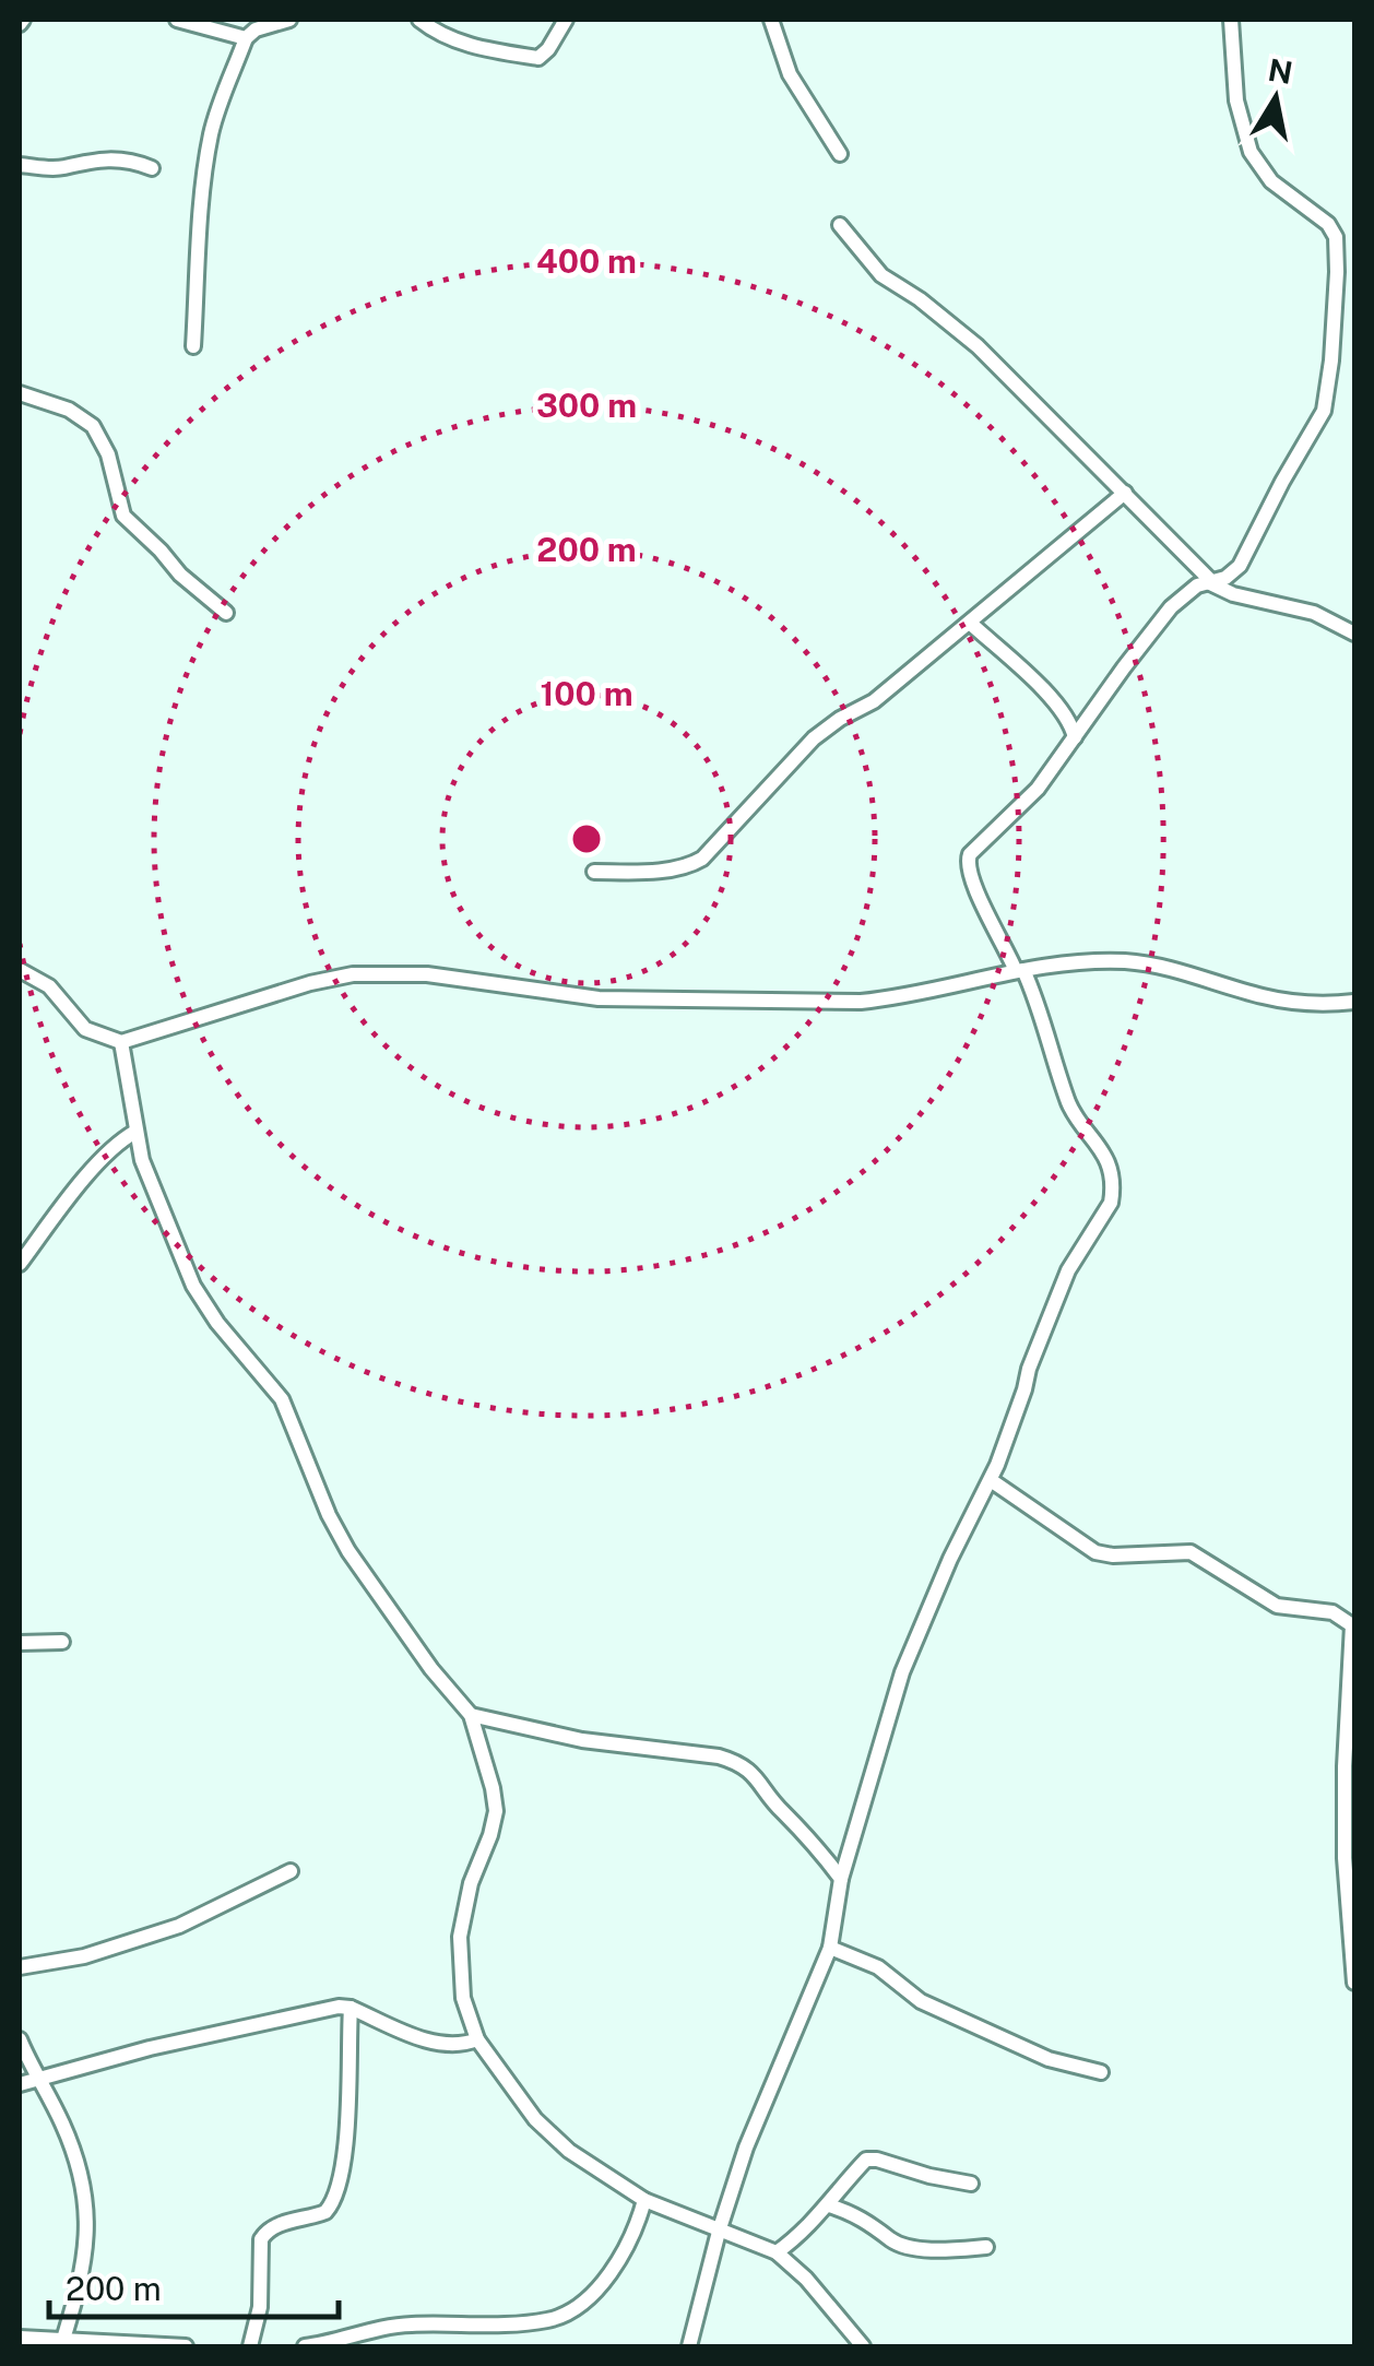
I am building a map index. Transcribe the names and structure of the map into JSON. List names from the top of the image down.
{
  "scale_bar": "200 m",
  "north": "top",
  "rings": [
    "400 m",
    "300 m",
    "200 m",
    "100 m"
  ]
}
